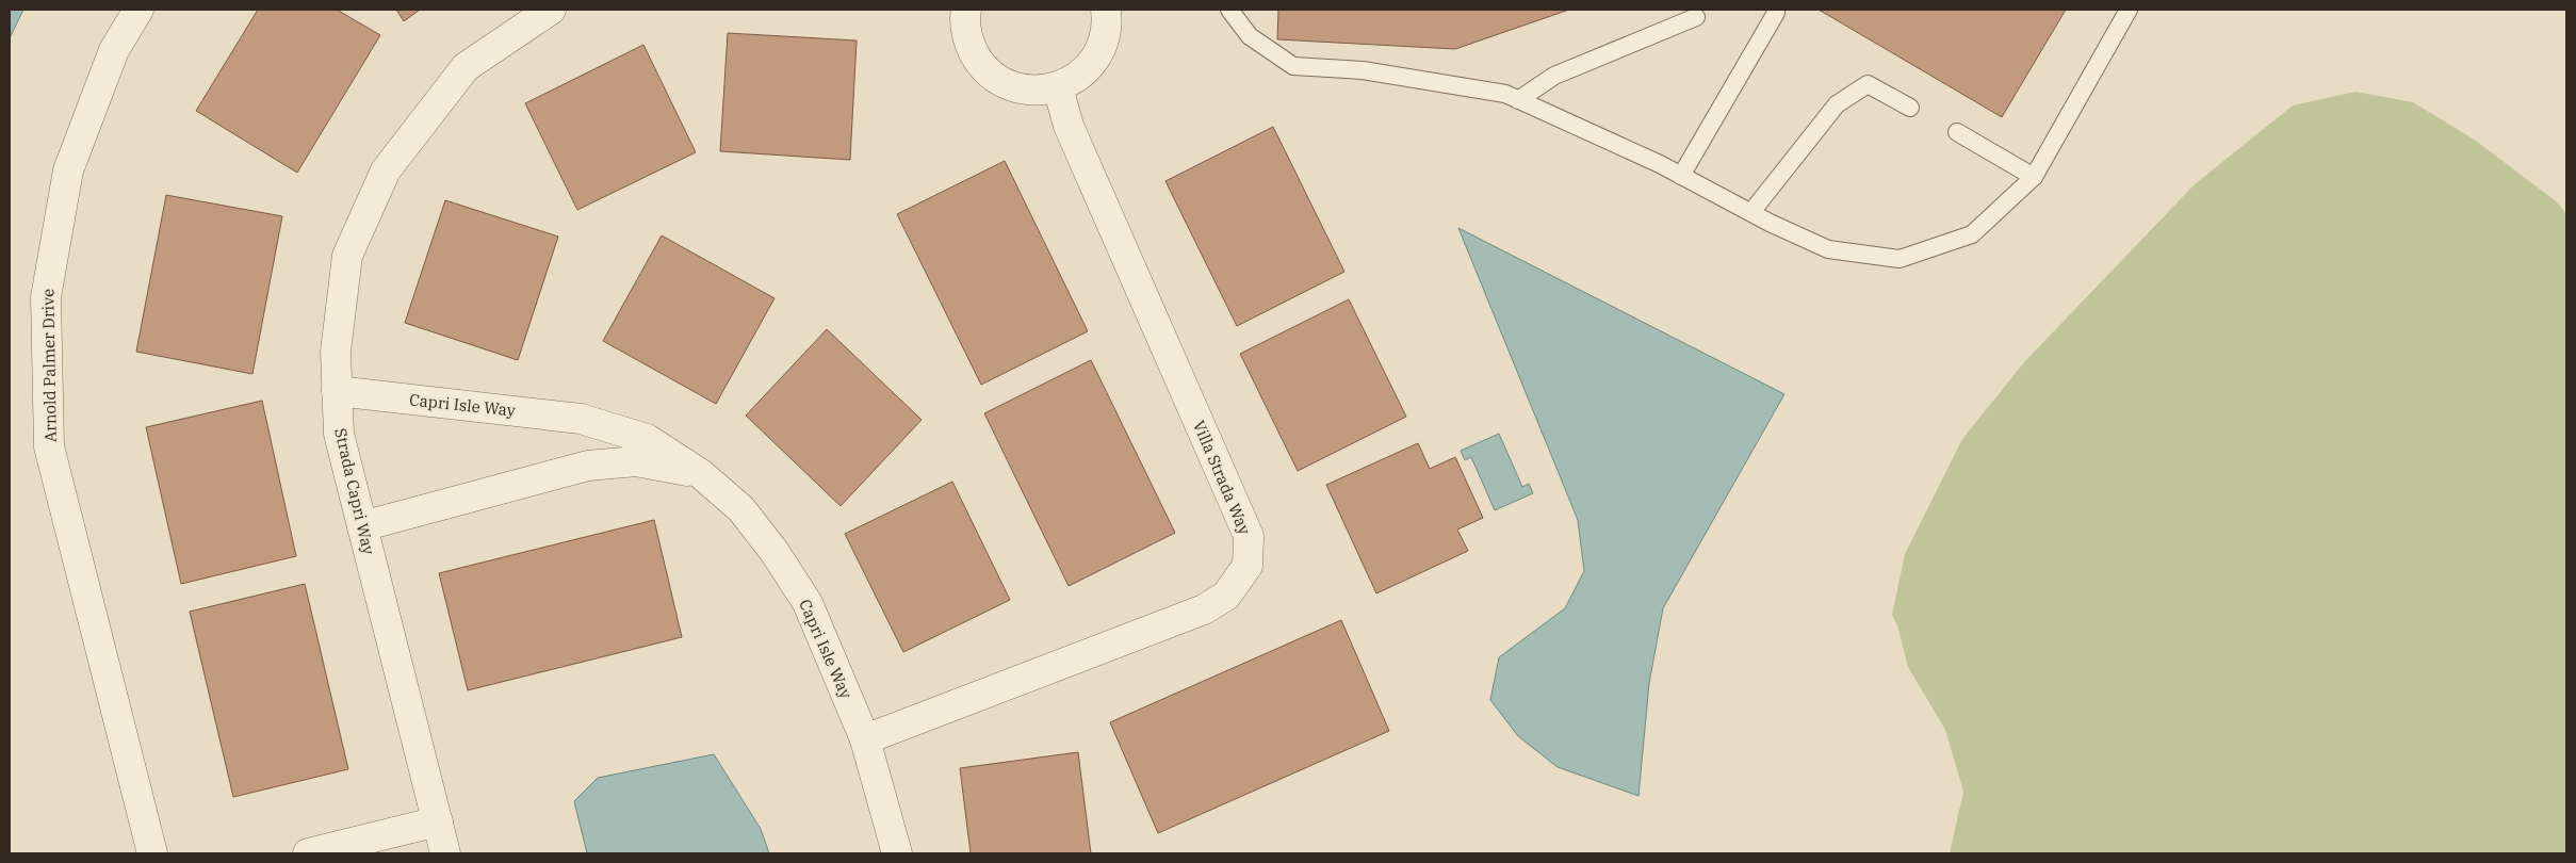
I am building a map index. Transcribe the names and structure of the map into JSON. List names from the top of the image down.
{
  "streets": {
    "street": [
      "Arnold Palmer Drive",
      "Capri Isle Way",
      "Villa Strada Way",
      "Strada Capri Way"
    ]
  },
  "crossings": [
    ["Capri Isle Way", "Villa Strada Way"],
    ["Capri Isle Way", "Strada Capri Way"]
  ]
}
